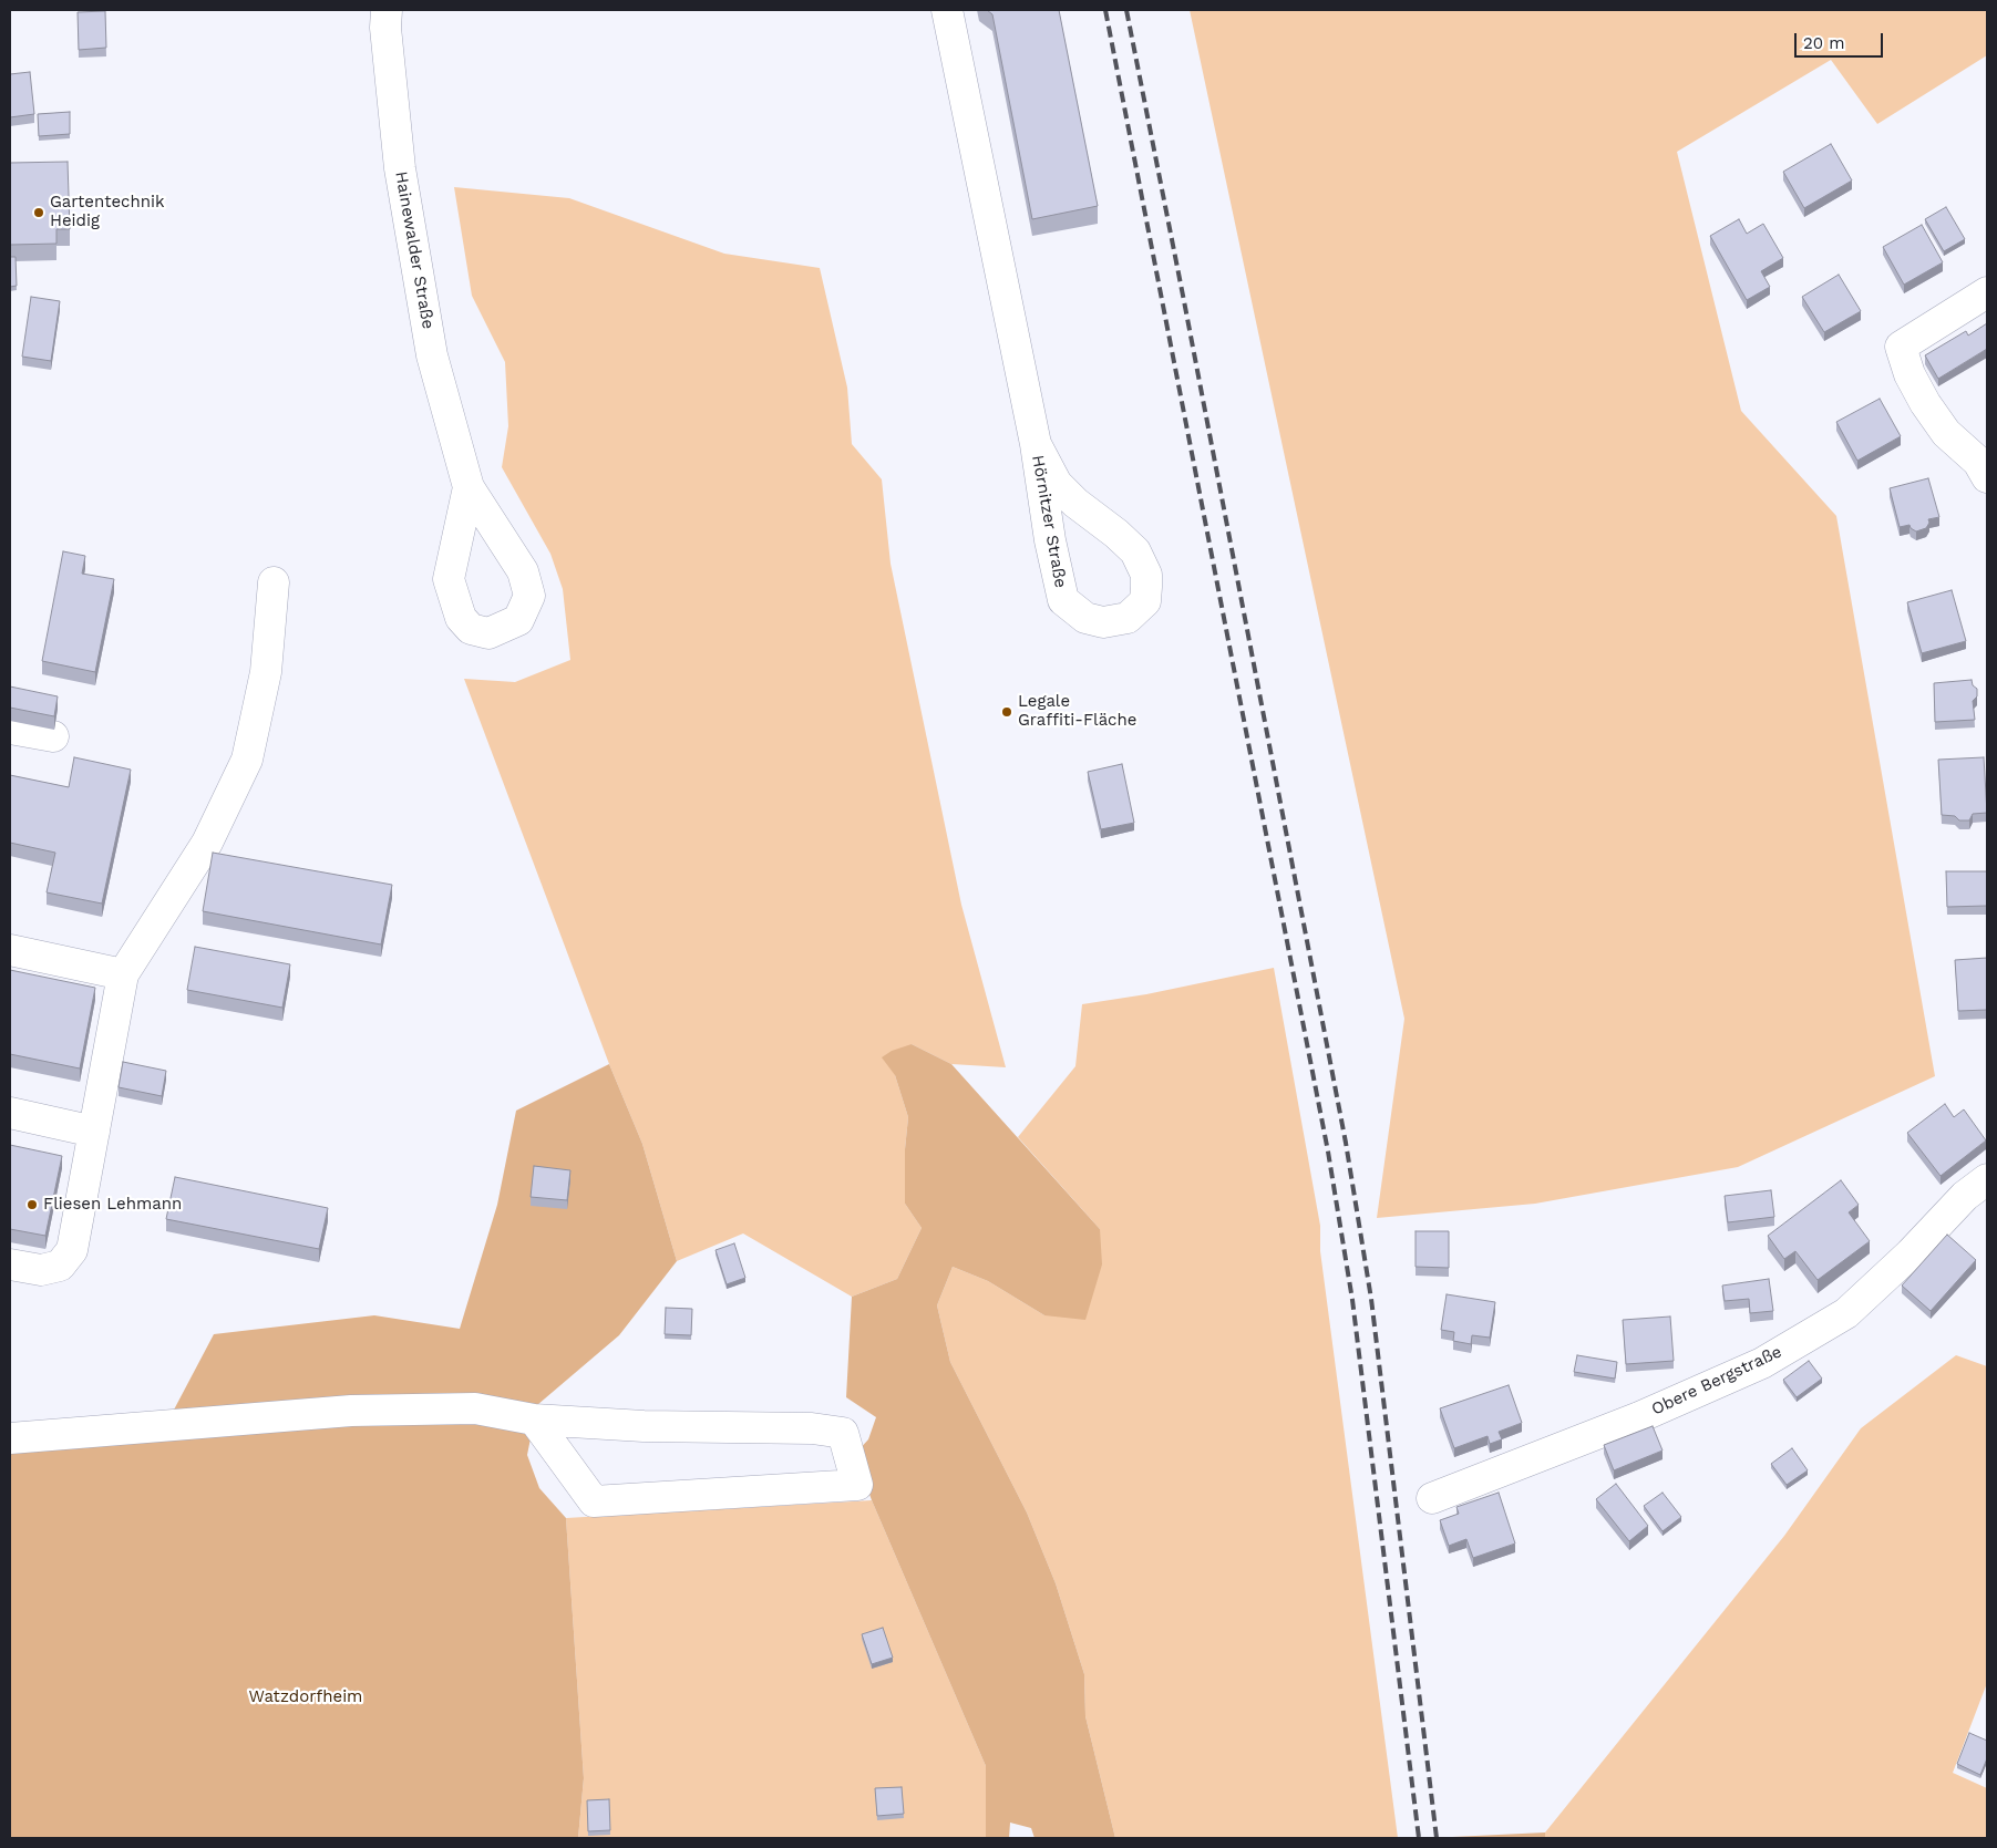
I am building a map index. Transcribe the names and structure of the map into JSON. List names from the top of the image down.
{
  "streets": {
    "street": ["Hainewalder Straße", "Hörnitzer Straße", "Obere Bergstraße"]
  },
  "parks": ["Watzdorfheim"],
  "places": ["Gartentechnik Heidig", "Legale Graffiti-Fläche", "Fliesen Lehmann"],
  "scale_bar": "20 m"
}
